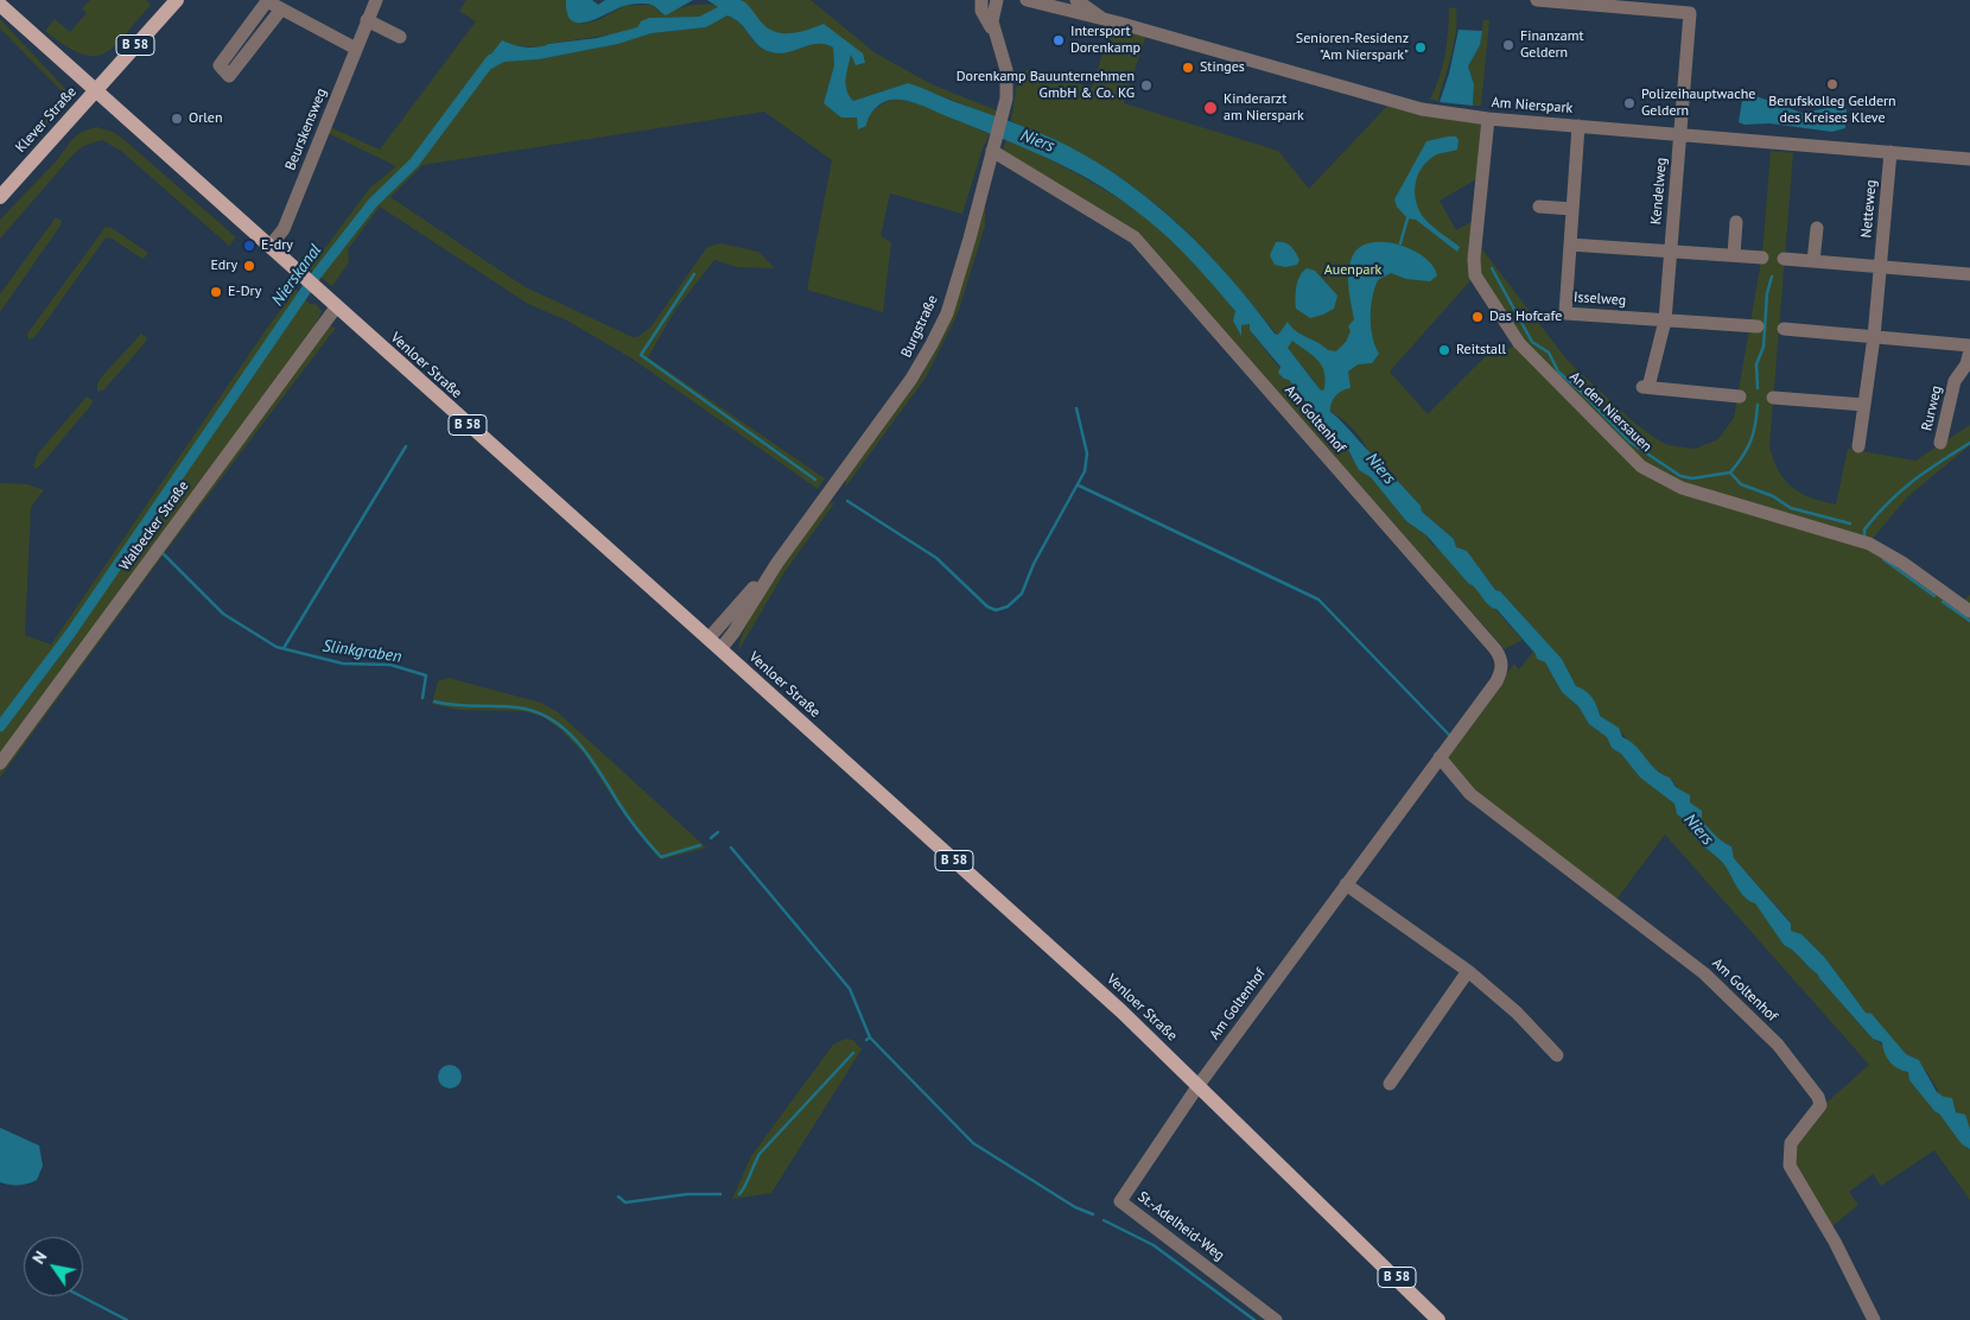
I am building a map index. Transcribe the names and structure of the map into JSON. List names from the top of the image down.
{
  "streets": {
    "main road": ["B 58", "Klever Straße", "Venloer Straße"],
    "street": [
      "Am Nierspark",
      "Beurskensweg",
      "Kendelweg",
      "Netteweg",
      "Isselweg",
      "Burgstraße",
      "Rurweg",
      "An den Niersauen",
      "Am Goltenhof",
      "Walbecker Straße",
      "St.-Adelheid-Weg"
    ]
  },
  "crossings": [
    ["B 58", "Klever Straße"],
    ["B 58", "Venloer Straße"],
    ["Am Nierspark", "Kendelweg"],
    ["Am Nierspark", "Netteweg"],
    ["Am Nierspark", "Isselweg"],
    ["Am Nierspark", "An den Niersauen"],
    ["Klever Straße", "Venloer Straße"],
    ["Beurskensweg", "Venloer Straße"],
    ["Kendelweg", "Isselweg"],
    ["Burgstraße", "Venloer Straße"],
    ["Burgstraße", "Am Goltenhof"],
    ["Venloer Straße", "Am Goltenhof"],
    ["Venloer Straße", "Walbecker Straße"],
    ["Venloer Straße", "St.-Adelheid-Weg"],
    ["Am Goltenhof", "St.-Adelheid-Weg"]
  ],
  "water": ["Niers", "Nierskanal", "Slinkgraben"],
  "parks": ["Auenpark"],
  "places": [
    "Intersport Dorenkamp",
    "Finanzamt Geldern",
    "Senioren-Residenz \"Am Nierspark\"",
    "Stinges",
    "Berufskolleg Geldern des Kreises Kleve",
    "Dorenkamp Bauunternehmen GmbH & Co. KG",
    "Polizeihauptwache Geldern",
    "Kinderarzt am Nierspark",
    "Orlen",
    "E-dry",
    "Edry",
    "E-Dry",
    "Das Hofcafe",
    "Reitstall"
  ],
  "north": "top left"
}
